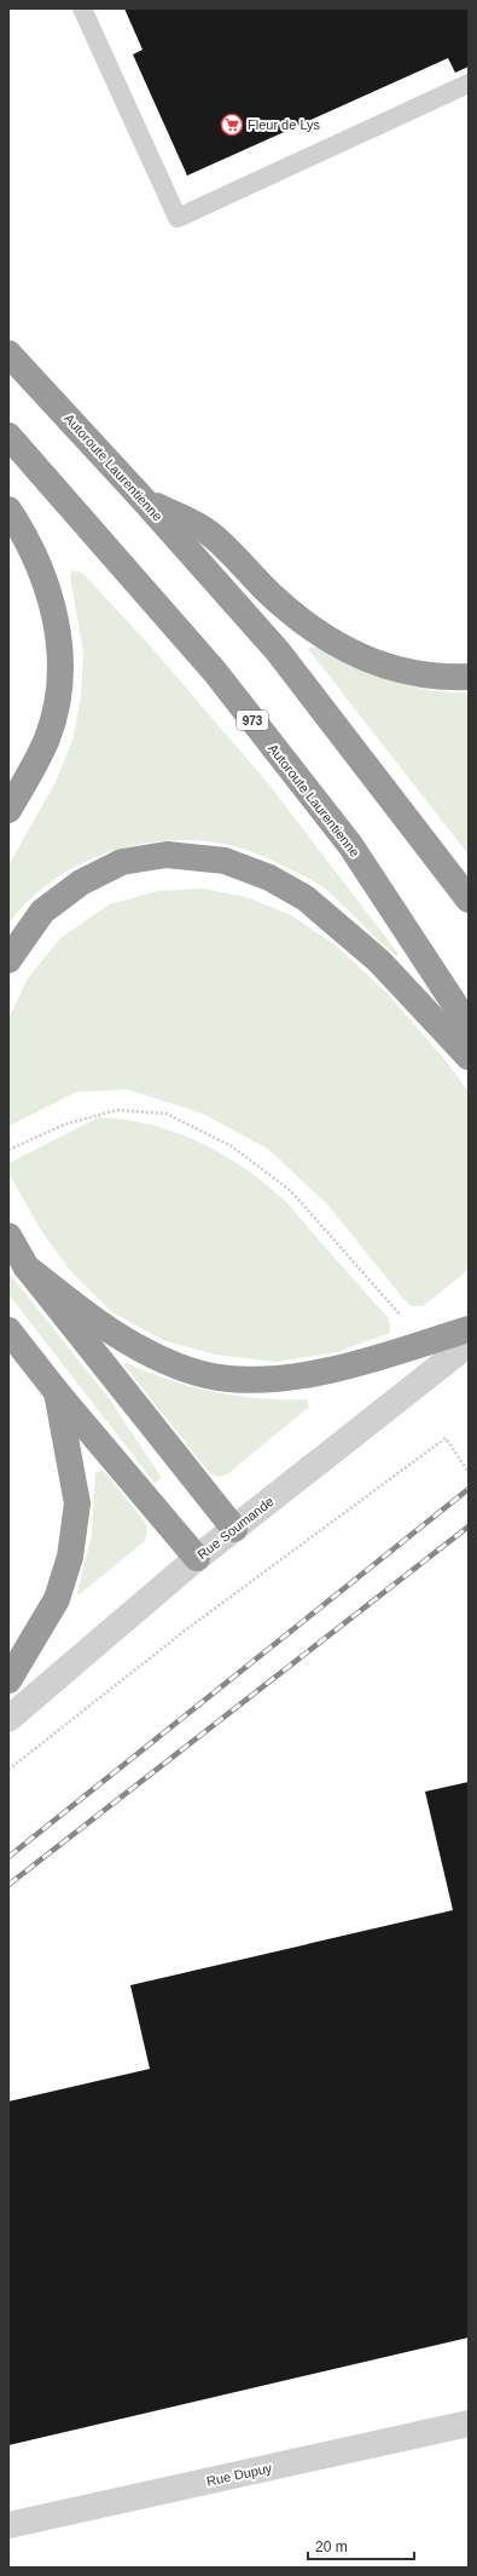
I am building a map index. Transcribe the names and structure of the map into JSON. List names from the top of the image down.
{
  "streets": {
    "highway": ["Autoroute Laurentienne", "973"],
    "street": ["Rue Soumande", "Rue Dupuy"]
  },
  "places": {
    "supermarket": ["Fleur de Lys"]
  },
  "scale_bar": "20 m"
}
